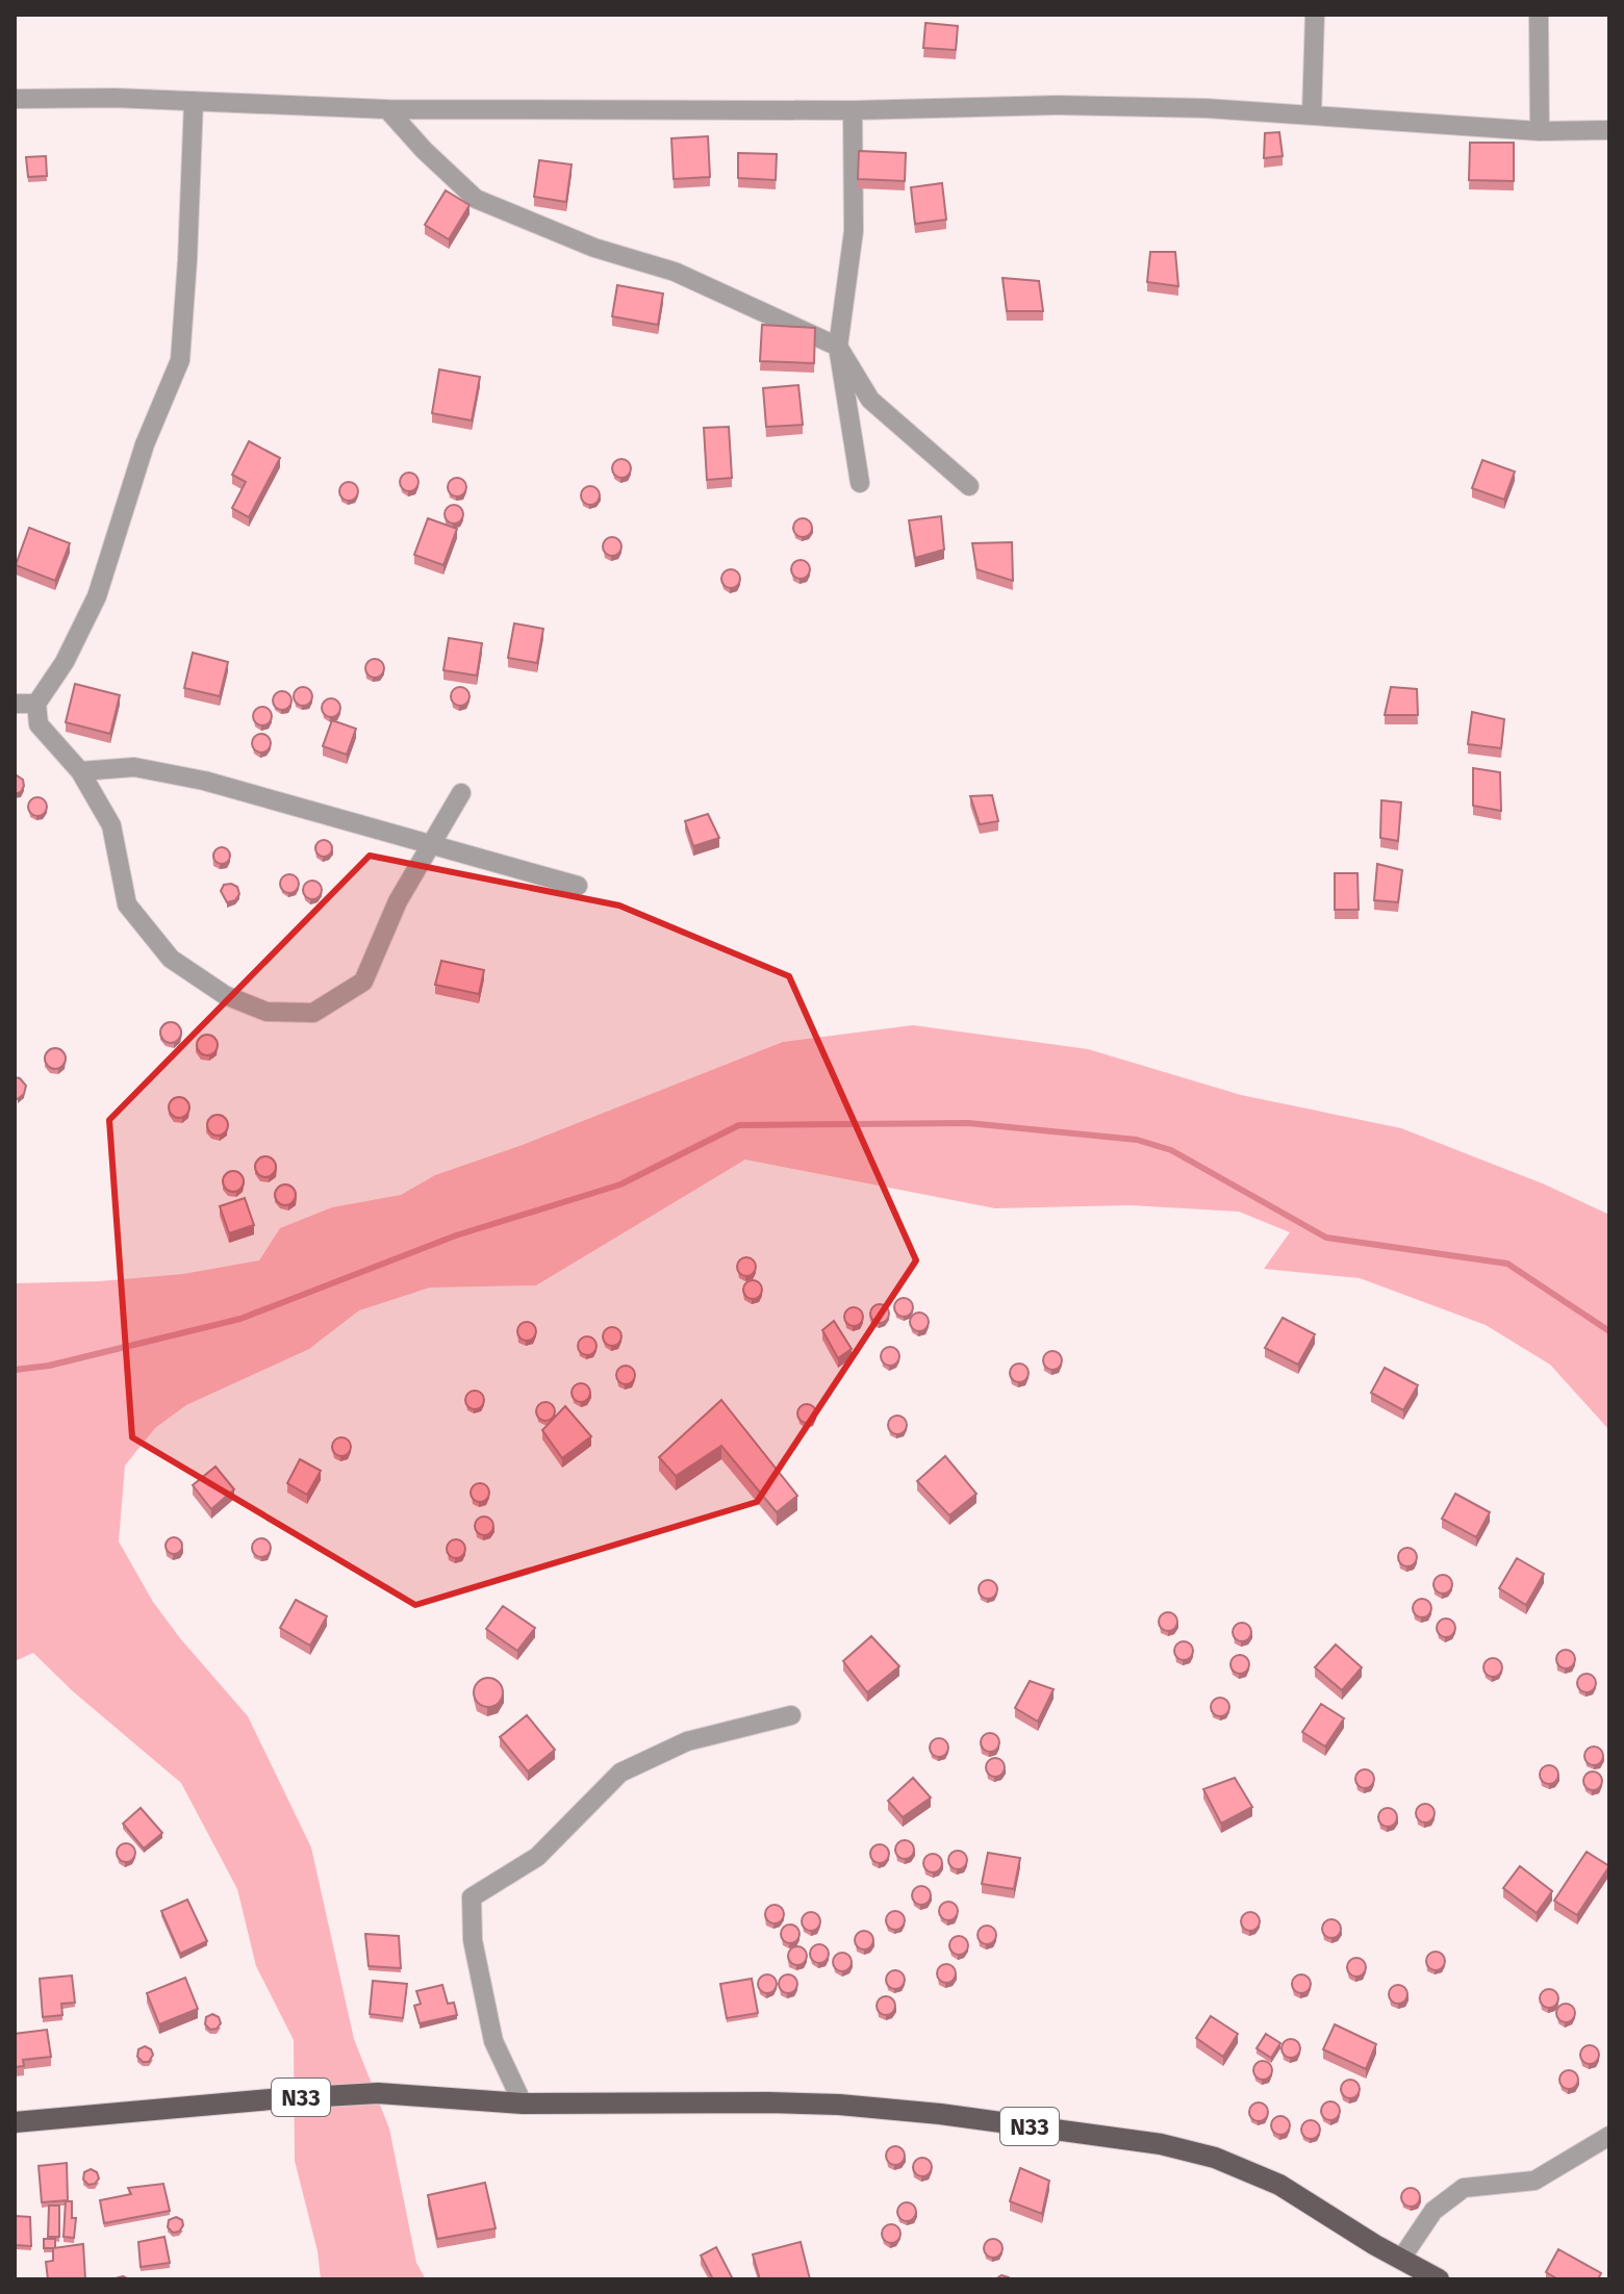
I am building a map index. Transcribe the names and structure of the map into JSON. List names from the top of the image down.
{
  "streets": {
    "main road": ["N33"]
  }
}
